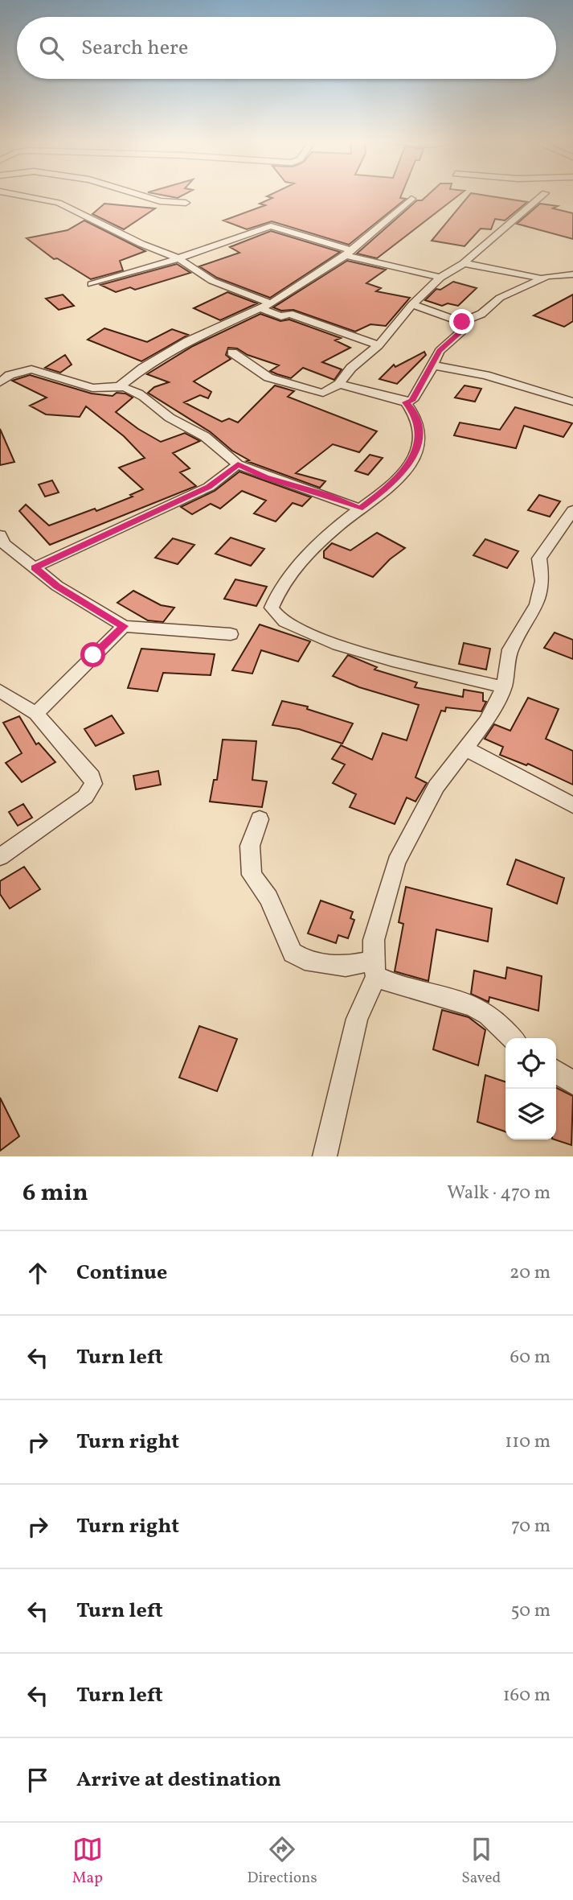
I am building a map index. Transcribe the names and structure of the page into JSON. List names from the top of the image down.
{
  "page": {
    "search": "Search here",
    "heading": ["6 min", "Walk · 470 m"],
    "list": [
      ["Continue", "20 m"],
      ["Turn left", "60 m"],
      ["Turn right", "110 m"],
      ["Turn right", "70 m"],
      ["Turn left", "50 m"],
      ["Turn left", "160 m"],
      "Arrive at destination"
    ],
    "nav": ["Map", "Directions", "Saved"]
  }
}
